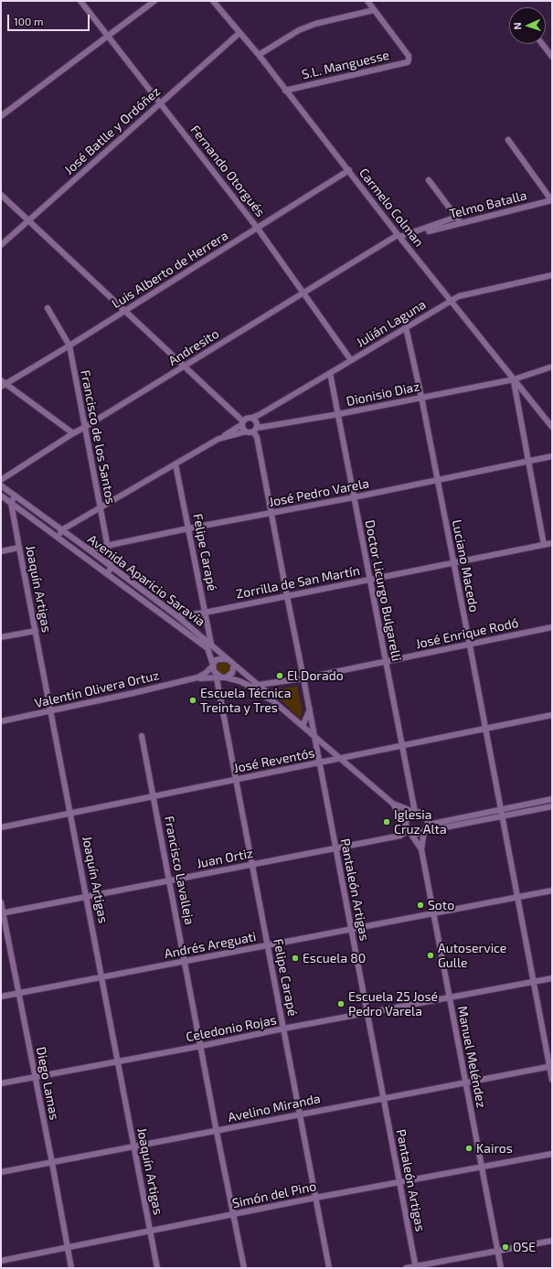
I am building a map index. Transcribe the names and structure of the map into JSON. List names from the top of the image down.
{
  "streets": {
    "street": [
      "S.L. Manguesse",
      "José Batlle y Ordóñez",
      "Fernando Otorgués",
      "Telmo Batalla",
      "Carmelo Colman",
      "Luis Alberto de Herrera",
      "Julián Laguna",
      "Andresito",
      "Dionisio Diaz",
      "Francisco de los Santos",
      "José Pedro Varela",
      "Felipe Carapé",
      "Luciano Macedo",
      "Avenida Aparicio Saravia",
      "Zorrilla de San Martín",
      "Joaquín Artigas",
      "Doctor Licurgo Bulgarelli",
      "José Enrique Rodó",
      "Valentín Olivera Ortuz",
      "José Reventós",
      "Juan Ortiz",
      "Francisco Lavalleja",
      "Pantaleón Artigas",
      "Andrés Areguati",
      "Celedonio Rojas",
      "Manuel Meléndez",
      "Diego Lamas",
      "Avelino Miranda",
      "Simón del Pino"
    ]
  },
  "crossings": [
    ["S.L. Manguesse", "Carmelo Colman"],
    ["José Batlle y Ordóñez", "Fernando Otorgués"],
    ["José Batlle y Ordóñez", "Carmelo Colman"],
    ["Fernando Otorgués", "Luis Alberto de Herrera"],
    ["Fernando Otorgués", "Julián Laguna"],
    ["Fernando Otorgués", "Andresito"],
    ["Carmelo Colman", "Luis Alberto de Herrera"],
    ["Carmelo Colman", "Julián Laguna"],
    ["Carmelo Colman", "Andresito"],
    ["Carmelo Colman", "Dionisio Diaz"],
    ["Luis Alberto de Herrera", "Francisco de los Santos"],
    ["Julián Laguna", "Dionisio Diaz"],
    ["Julián Laguna", "Luciano Macedo"],
    ["Julián Laguna", "Doctor Licurgo Bulgarelli"],
    ["Julián Laguna", "Pantaleón Artigas"],
    ["Andresito", "Francisco de los Santos"],
    ["Dionisio Diaz", "Luciano Macedo"],
    ["Dionisio Diaz", "Doctor Licurgo Bulgarelli"],
    ["Dionisio Diaz", "Pantaleón Artigas"],
    ["Francisco de los Santos", "José Pedro Varela"],
    ["Francisco de los Santos", "Avenida Aparicio Saravia"],
    ["José Pedro Varela", "Felipe Carapé"],
    ["José Pedro Varela", "Luciano Macedo"],
    ["José Pedro Varela", "Avenida Aparicio Saravia"],
    ["José Pedro Varela", "Doctor Licurgo Bulgarelli"],
    ["José Pedro Varela", "Pantaleón Artigas"],
    ["Felipe Carapé", "Avenida Aparicio Saravia"],
    ["Felipe Carapé", "Zorrilla de San Martín"],
    ["Felipe Carapé", "Valentín Olivera Ortuz"],
    ["Felipe Carapé", "José Reventós"],
    ["Felipe Carapé", "Juan Ortiz"],
    ["Felipe Carapé", "Andrés Areguati"],
    ["Felipe Carapé", "Celedonio Rojas"],
    ["Felipe Carapé", "Avelino Miranda"],
    ["Felipe Carapé", "Simón del Pino"],
    ["Luciano Macedo", "Zorrilla de San Martín"],
    ["Luciano Macedo", "José Enrique Rodó"],
    ["Luciano Macedo", "José Reventós"],
    ["Luciano Macedo", "Andrés Areguati"],
    ["Luciano Macedo", "Celedonio Rojas"],
    ["Luciano Macedo", "Avelino Miranda"],
    ["Avenida Aparicio Saravia", "Zorrilla de San Martín"],
    ["Avenida Aparicio Saravia", "Joaquín Artigas"],
    ["Avenida Aparicio Saravia", "Doctor Licurgo Bulgarelli"],
    ["Avenida Aparicio Saravia", "José Enrique Rodó"],
    ["Avenida Aparicio Saravia", "Valentín Olivera Ortuz"],
    ["Avenida Aparicio Saravia", "José Reventós"],
    ["Avenida Aparicio Saravia", "Juan Ortiz"],
    ["Avenida Aparicio Saravia", "Pantaleón Artigas"],
    ["Avenida Aparicio Saravia", "Manuel Meléndez"],
    ["Zorrilla de San Martín", "Doctor Licurgo Bulgarelli"],
    ["Zorrilla de San Martín", "Pantaleón Artigas"],
    ["Joaquín Artigas", "Valentín Olivera Ortuz"],
    ["Joaquín Artigas", "José Reventós"],
    ["Joaquín Artigas", "Juan Ortiz"],
    ["Joaquín Artigas", "Andrés Areguati"],
    ["Joaquín Artigas", "Celedonio Rojas"],
    ["Joaquín Artigas", "Avelino Miranda"],
    ["Joaquín Artigas", "Simón del Pino"],
    ["Doctor Licurgo Bulgarelli", "José Enrique Rodó"],
    ["Doctor Licurgo Bulgarelli", "José Reventós"],
    ["Doctor Licurgo Bulgarelli", "Juan Ortiz"],
    ["Doctor Licurgo Bulgarelli", "Manuel Meléndez"],
    ["José Enrique Rodó", "Pantaleón Artigas"],
    ["José Reventós", "Francisco Lavalleja"],
    ["José Reventós", "Pantaleón Artigas"],
    ["Juan Ortiz", "Francisco Lavalleja"],
    ["Juan Ortiz", "Pantaleón Artigas"],
    ["Juan Ortiz", "Manuel Meléndez"],
    ["Juan Ortiz", "Diego Lamas"],
    ["Francisco Lavalleja", "Andrés Areguati"],
    ["Francisco Lavalleja", "Celedonio Rojas"],
    ["Francisco Lavalleja", "Avelino Miranda"],
    ["Francisco Lavalleja", "Simón del Pino"],
    ["Pantaleón Artigas", "Andrés Areguati"],
    ["Pantaleón Artigas", "Celedonio Rojas"],
    ["Pantaleón Artigas", "Avelino Miranda"],
    ["Pantaleón Artigas", "Simón del Pino"],
    ["Andrés Areguati", "Manuel Meléndez"],
    ["Andrés Areguati", "Diego Lamas"],
    ["Celedonio Rojas", "Manuel Meléndez"],
    ["Celedonio Rojas", "Diego Lamas"],
    ["Manuel Meléndez", "Avelino Miranda"],
    ["Manuel Meléndez", "Simón del Pino"],
    ["Diego Lamas", "Avelino Miranda"],
    ["Diego Lamas", "Simón del Pino"]
  ],
  "places": [
    "El Dorado",
    "Escuela Técnica Treinta y Tres",
    "Iglesia Cruz Alta",
    "Soto",
    "Autoservice Gulle",
    "Escuela 80",
    "Escuela 25 José Pedro Varela",
    "Kairos",
    "OSE"
  ],
  "scale_bar": "100 m",
  "north": "left"
}
